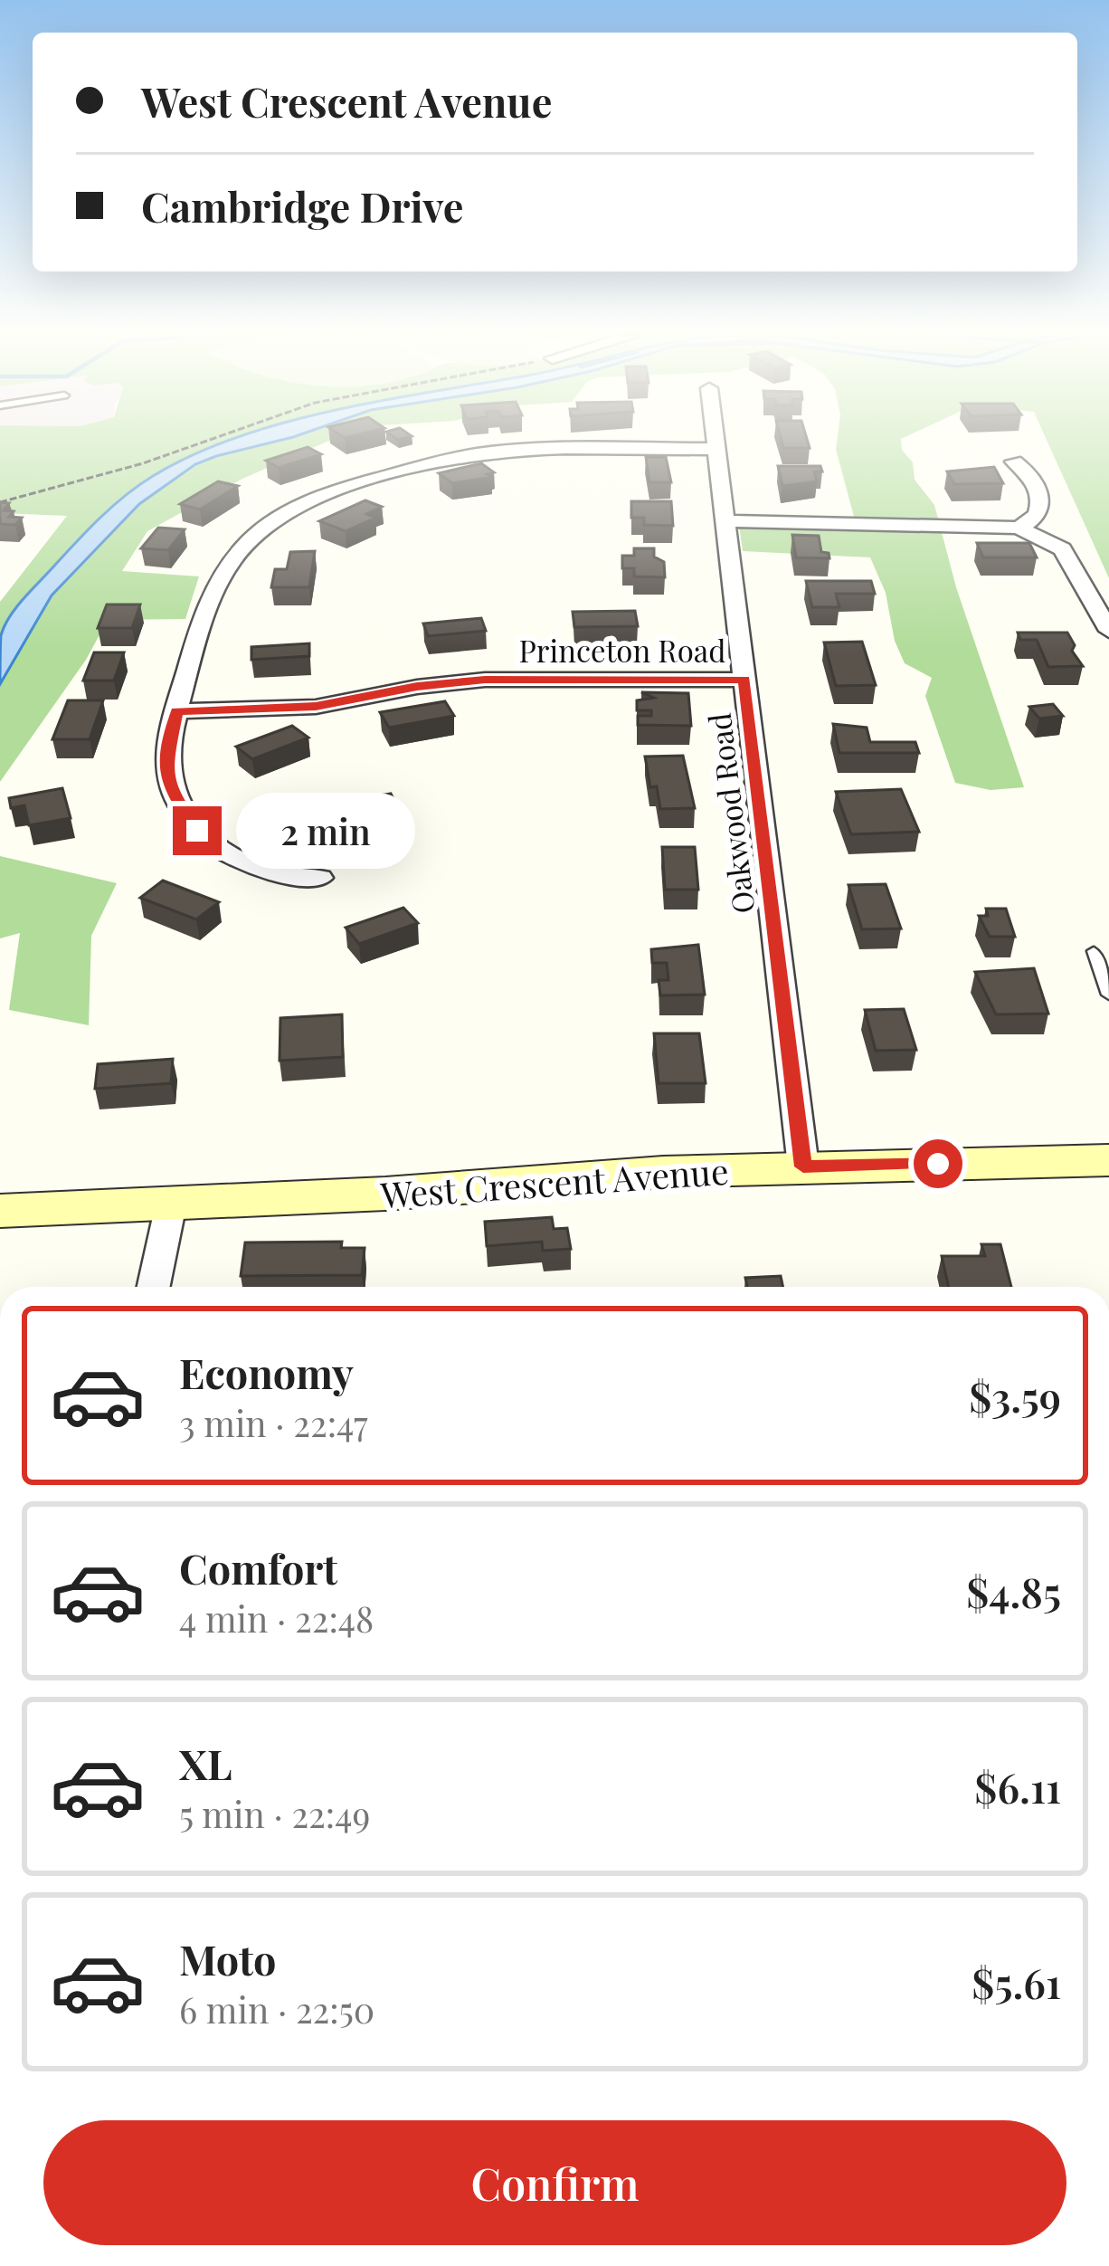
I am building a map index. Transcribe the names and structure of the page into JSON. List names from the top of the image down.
{
  "streets": {
    "main road": ["West Crescent Avenue"],
    "street": ["Princeton Road", "Oakwood Road"]
  },
  "crossings": [
    ["Princeton Road", "Oakwood Road"],
    ["Oakwood Road", "West Crescent Avenue"]
  ],
  "page": {
    "banner": ["West Crescent Avenue", "Cambridge Drive"],
    "bubble": "2 min",
    "list": [
      {
        "name": "Economy",
        "note": "3 min · 22:47",
        "value": "$3.59"
      },
      {
        "name": "Comfort",
        "note": "4 min · 22:48",
        "value": "$4.85"
      },
      {
        "name": "XL",
        "note": "5 min · 22:49",
        "value": "$6.11"
      },
      {
        "name": "Moto",
        "note": "6 min · 22:50",
        "value": "$5.61"
      }
    ],
    "buttons": "Confirm"
  }
}
